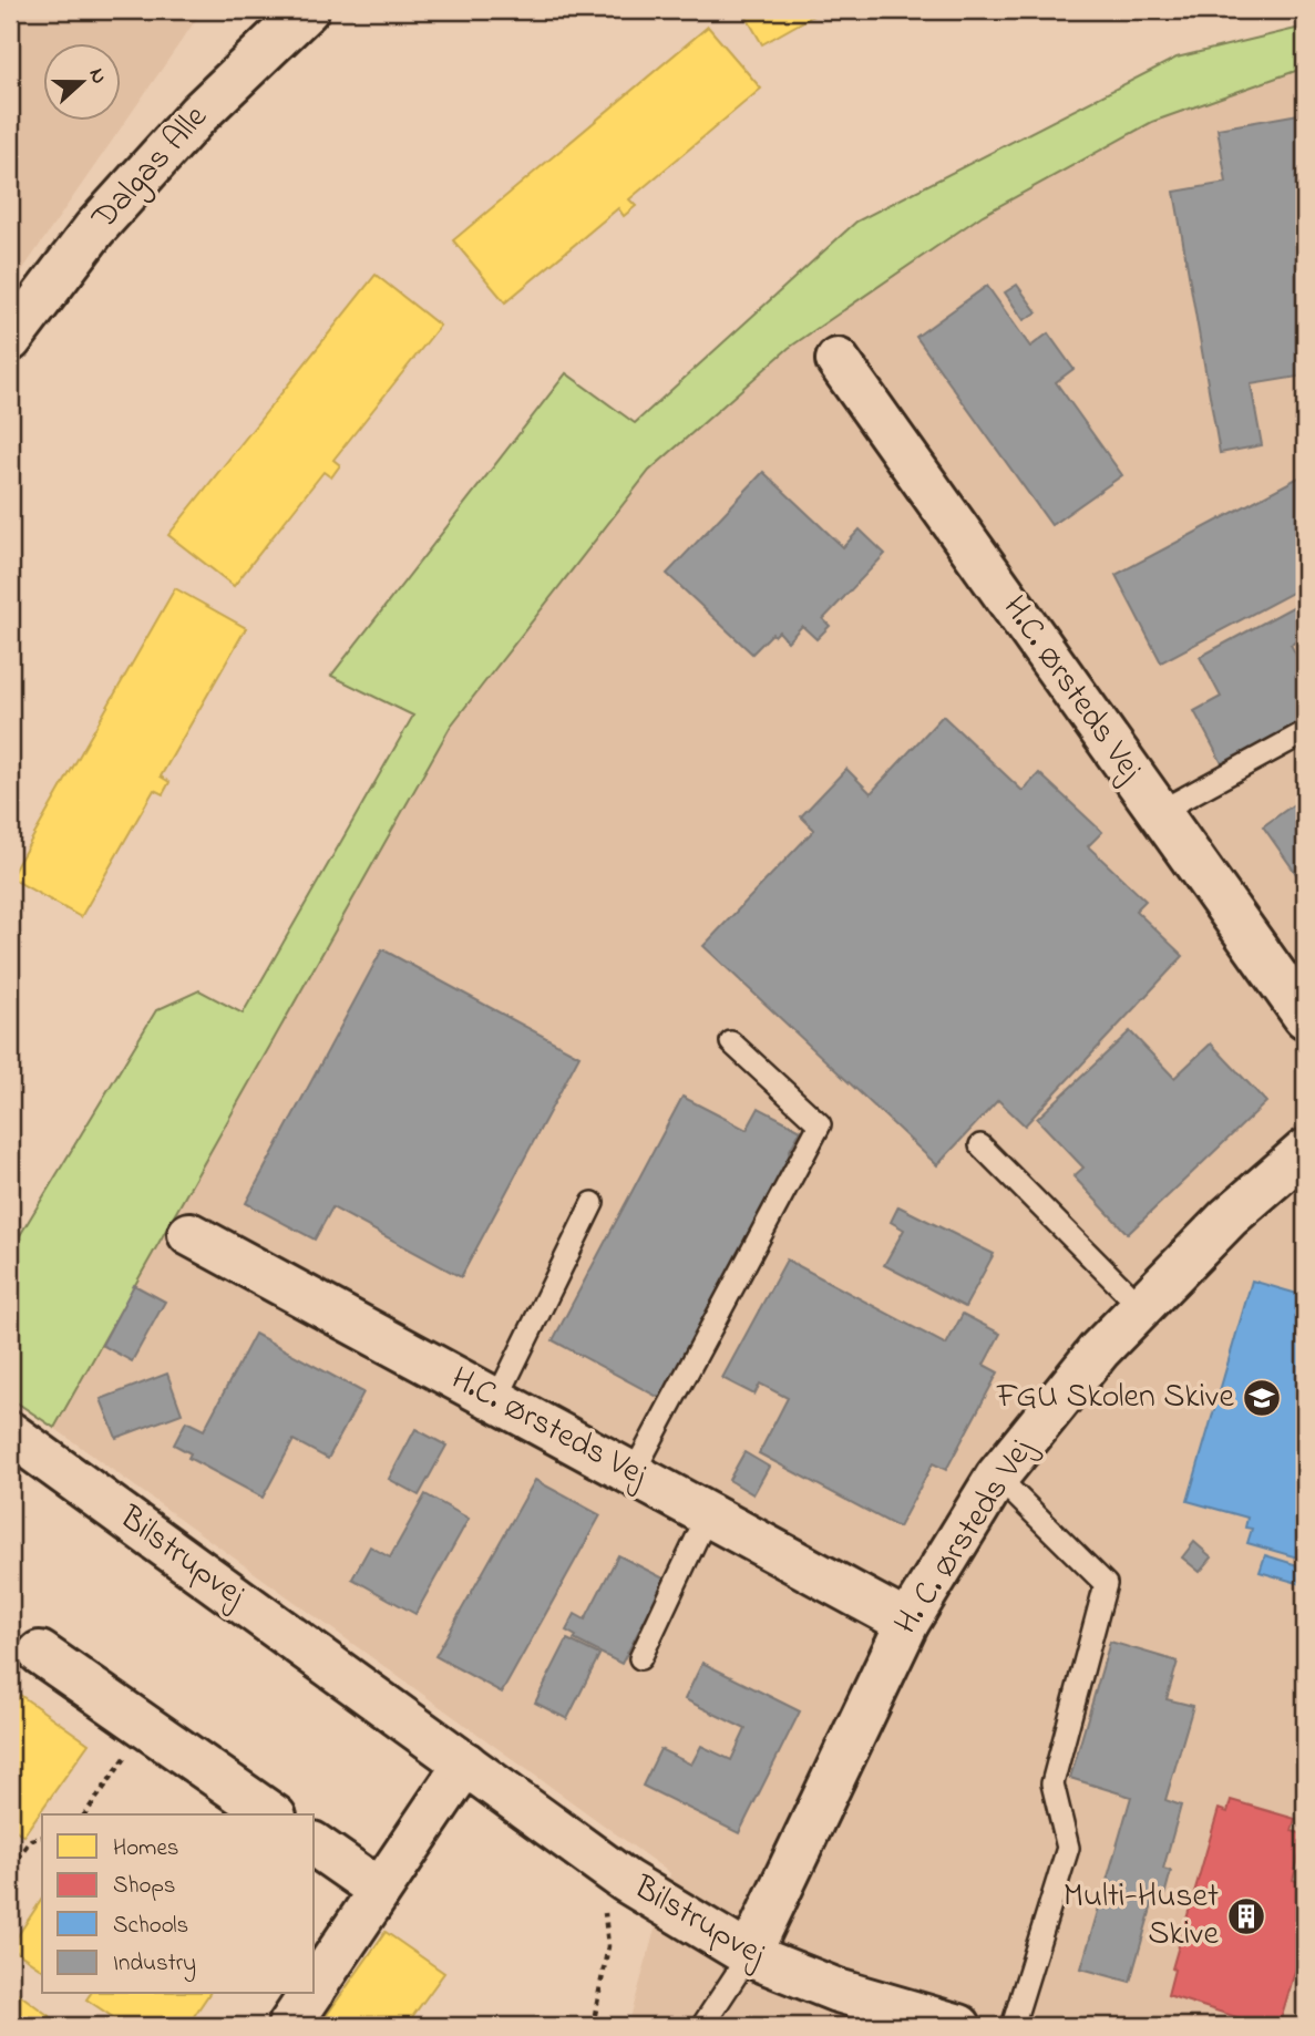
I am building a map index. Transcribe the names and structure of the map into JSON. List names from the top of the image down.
{
  "streets": {
    "street": [
      "Dalgas Alle",
      "H.C. Ørsteds Vej",
      "H. C. Ørsteds Vej",
      "Bilstrupvej"
    ]
  },
  "crossings": [
    ["H.C. Ørsteds Vej", "H. C. Ørsteds Vej"],
    ["H. C. Ørsteds Vej", "Bilstrupvej"]
  ],
  "places": {
    "school or university": ["FGU Skolen Skive"],
    "building": ["Multi-Huset Skive"]
  },
  "legend": [
    "Homes",
    "Shops",
    "Schools",
    "Industry"
  ],
  "north": "right"
}
